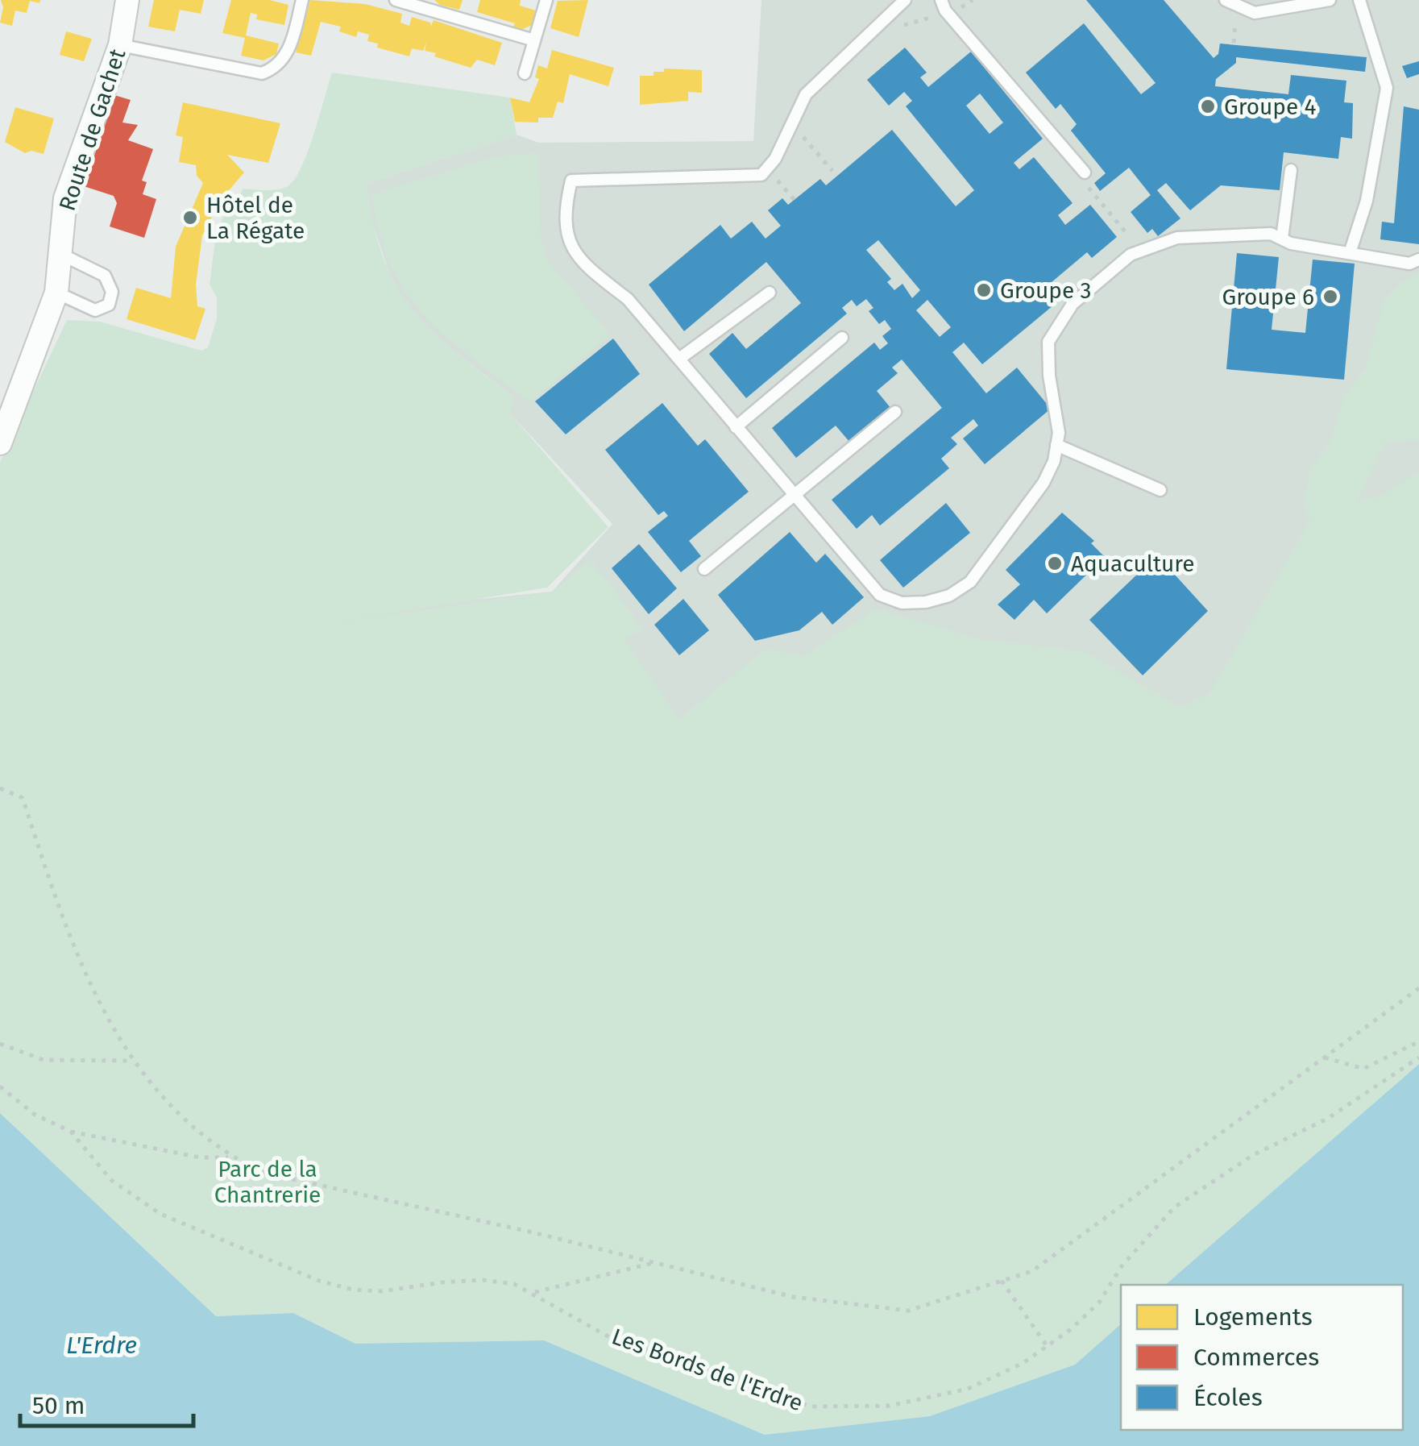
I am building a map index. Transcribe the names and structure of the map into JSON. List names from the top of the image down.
{
  "streets": {
    "street": ["Route de Gachet"],
    "path": ["Les Bords de l'Erdre"]
  },
  "water": ["L'Erdre"],
  "parks": ["Parc de la Chantrerie"],
  "places": [
    "Groupe 4",
    "Hôtel de La Régate",
    "Groupe 3",
    "Groupe 6",
    "Aquaculture"
  ],
  "legend": ["Logements", "Commerces", "Écoles"],
  "scale_bar": "50 m"
}
